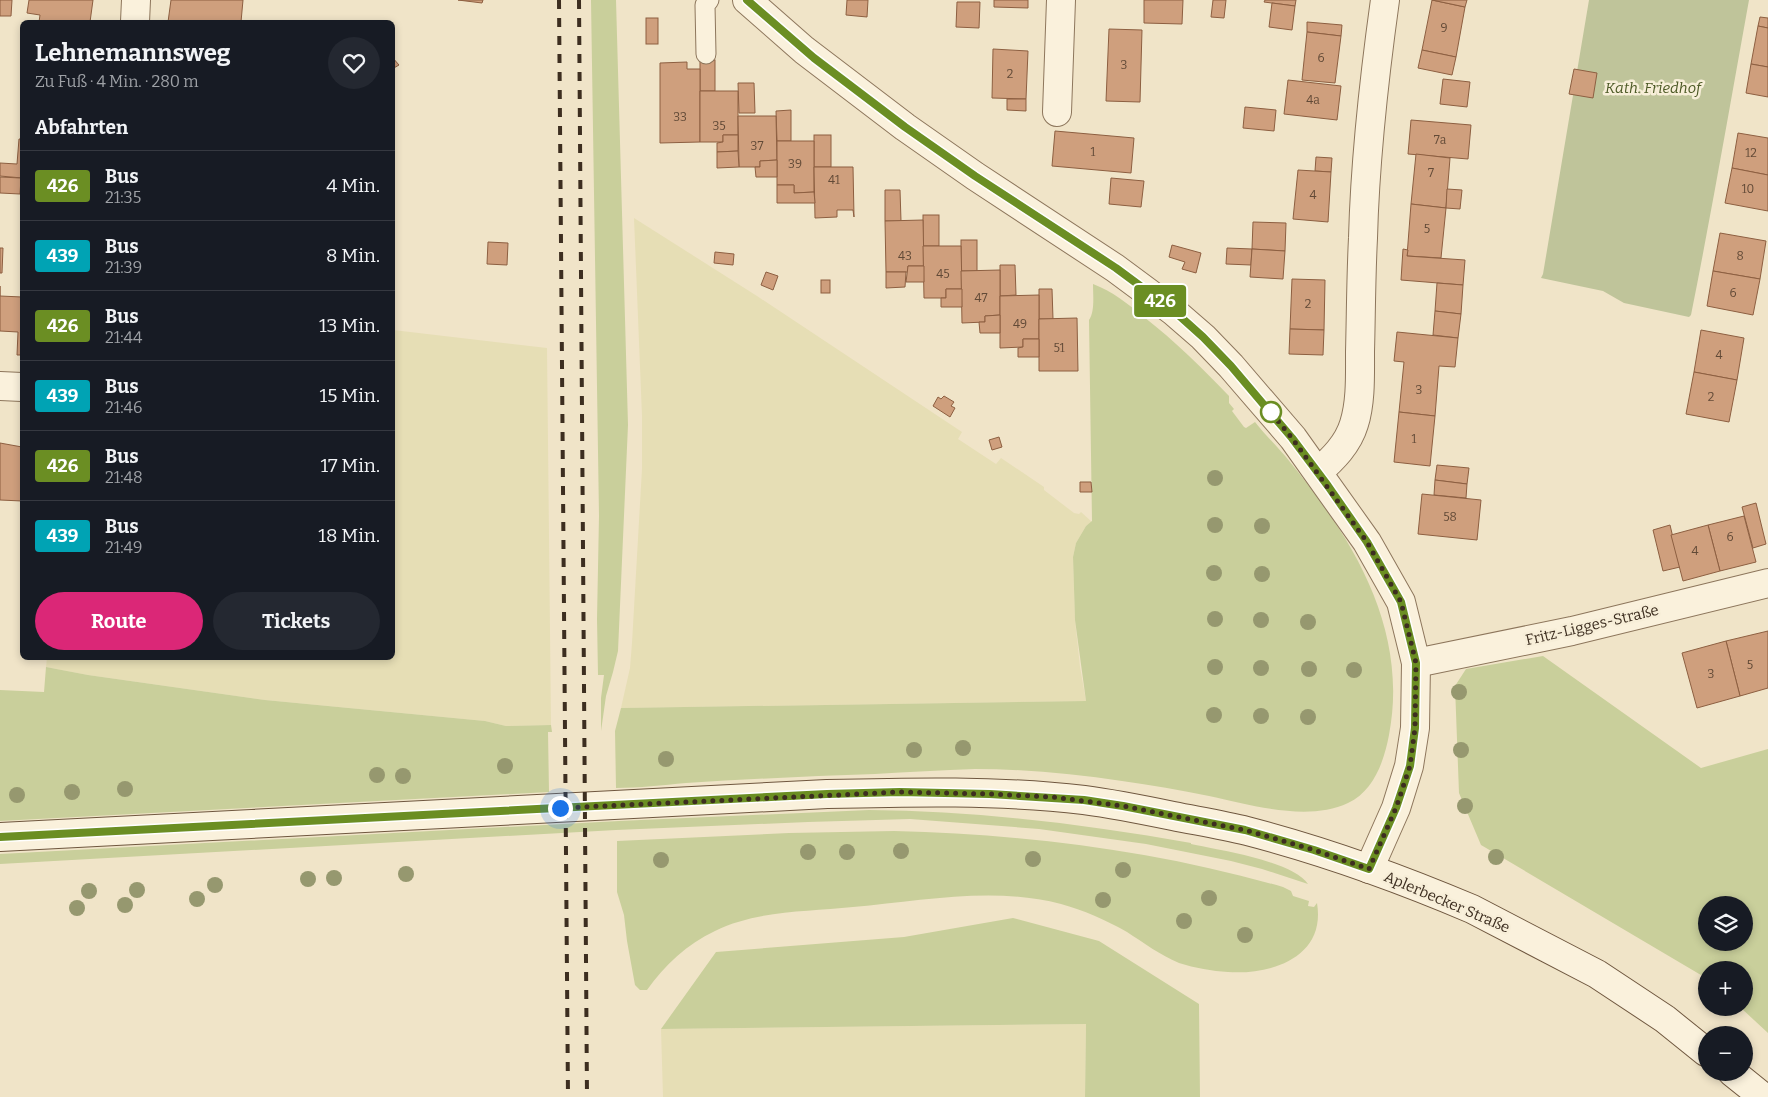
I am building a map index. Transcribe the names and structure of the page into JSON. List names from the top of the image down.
{
  "streets": {
    "street": ["Fritz-Ligges-Straße", "Aplerbecker Straße"]
  },
  "crossings": [
    ["Fritz-Ligges-Straße", "Aplerbecker Straße"]
  ],
  "parks": ["Kath. Friedhof"],
  "lines": ["bus line 426"],
  "house_numbers": [
    "9",
    "6",
    "3",
    "2",
    "4a",
    "33",
    "35",
    "7a",
    "37",
    "1",
    "12",
    "39",
    "7",
    "41",
    "10",
    "4",
    "5",
    "43",
    "8",
    "45",
    "6",
    "47",
    "2",
    "49",
    "51",
    "4",
    "3",
    "2",
    "1",
    "58",
    "6",
    "4",
    "5",
    "3"
  ],
  "page": {
    "on_map": "426",
    "heading": [
      ["Lehnemannsweg", "Zu Fuß · 4 Min. · 280 m"],
      "Abfahrten"
    ],
    "list": [
      {
        "mark": "426",
        "name": "Bus",
        "note": "21:35",
        "value": "4 Min."
      },
      {
        "mark": "439",
        "name": "Bus",
        "note": "21:39",
        "value": "8 Min."
      },
      {
        "mark": "426",
        "name": "Bus",
        "note": "21:44",
        "value": "13 Min."
      },
      {
        "mark": "439",
        "name": "Bus",
        "note": "21:46",
        "value": "15 Min."
      },
      {
        "mark": "426",
        "name": "Bus",
        "note": "21:48",
        "value": "17 Min."
      },
      {
        "mark": "439",
        "name": "Bus",
        "note": "21:49",
        "value": "18 Min."
      }
    ],
    "buttons": ["Route", "Tickets"],
    "map_buttons": ["+", "−"]
  }
}
